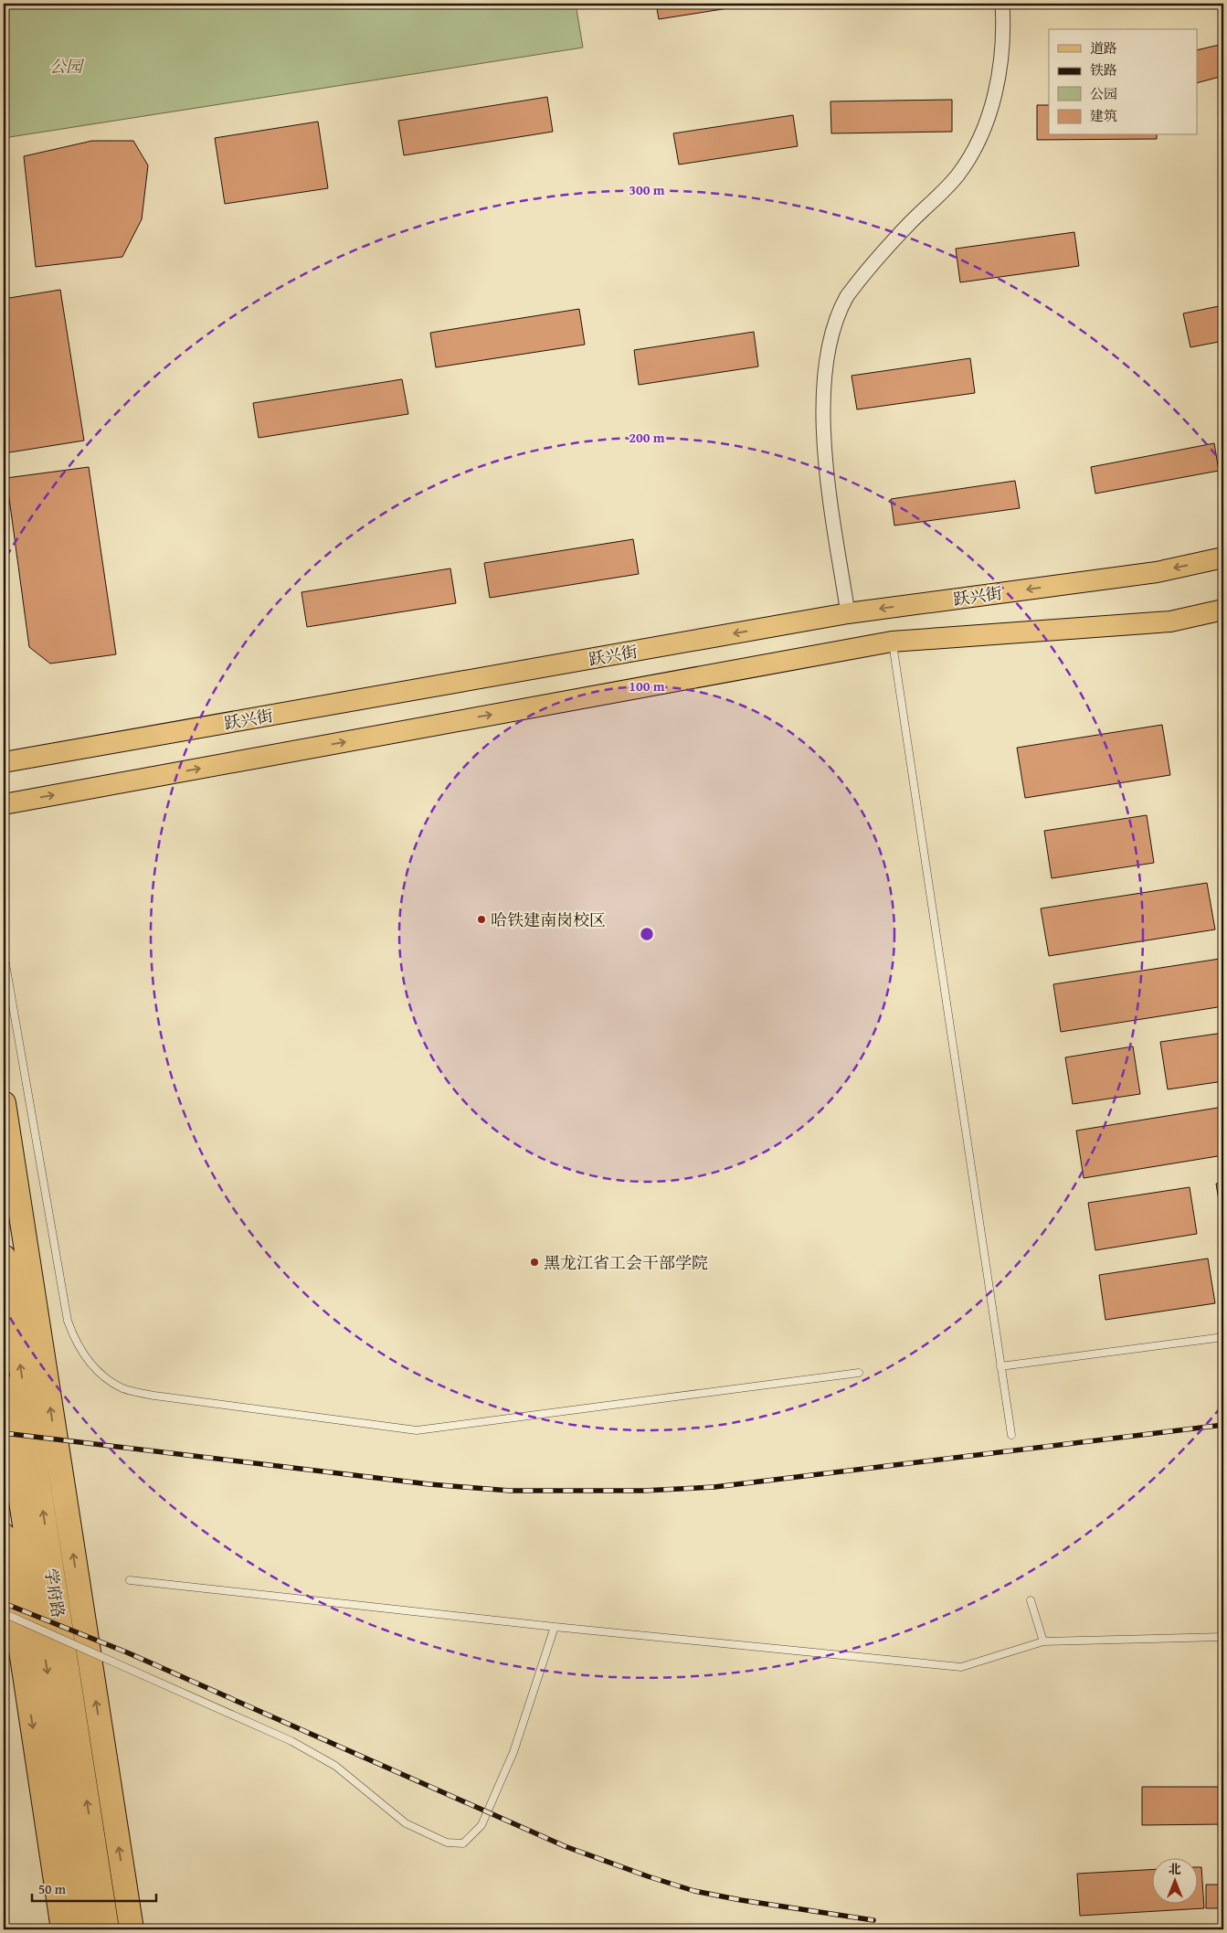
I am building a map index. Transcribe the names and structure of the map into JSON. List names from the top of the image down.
{
  "streets": {
    "highway": ["学府路"],
    "main road": ["跃兴街"]
  },
  "parks": ["公园"],
  "places": ["哈铁建南岗校区", "黑龙江省工会干部学院"],
  "legend": [
    "道路",
    "铁路",
    "公园",
    "建筑"
  ],
  "scale_bar": "50 m",
  "north": "top",
  "rings": ["300 m", "200 m", "100 m"]
}
